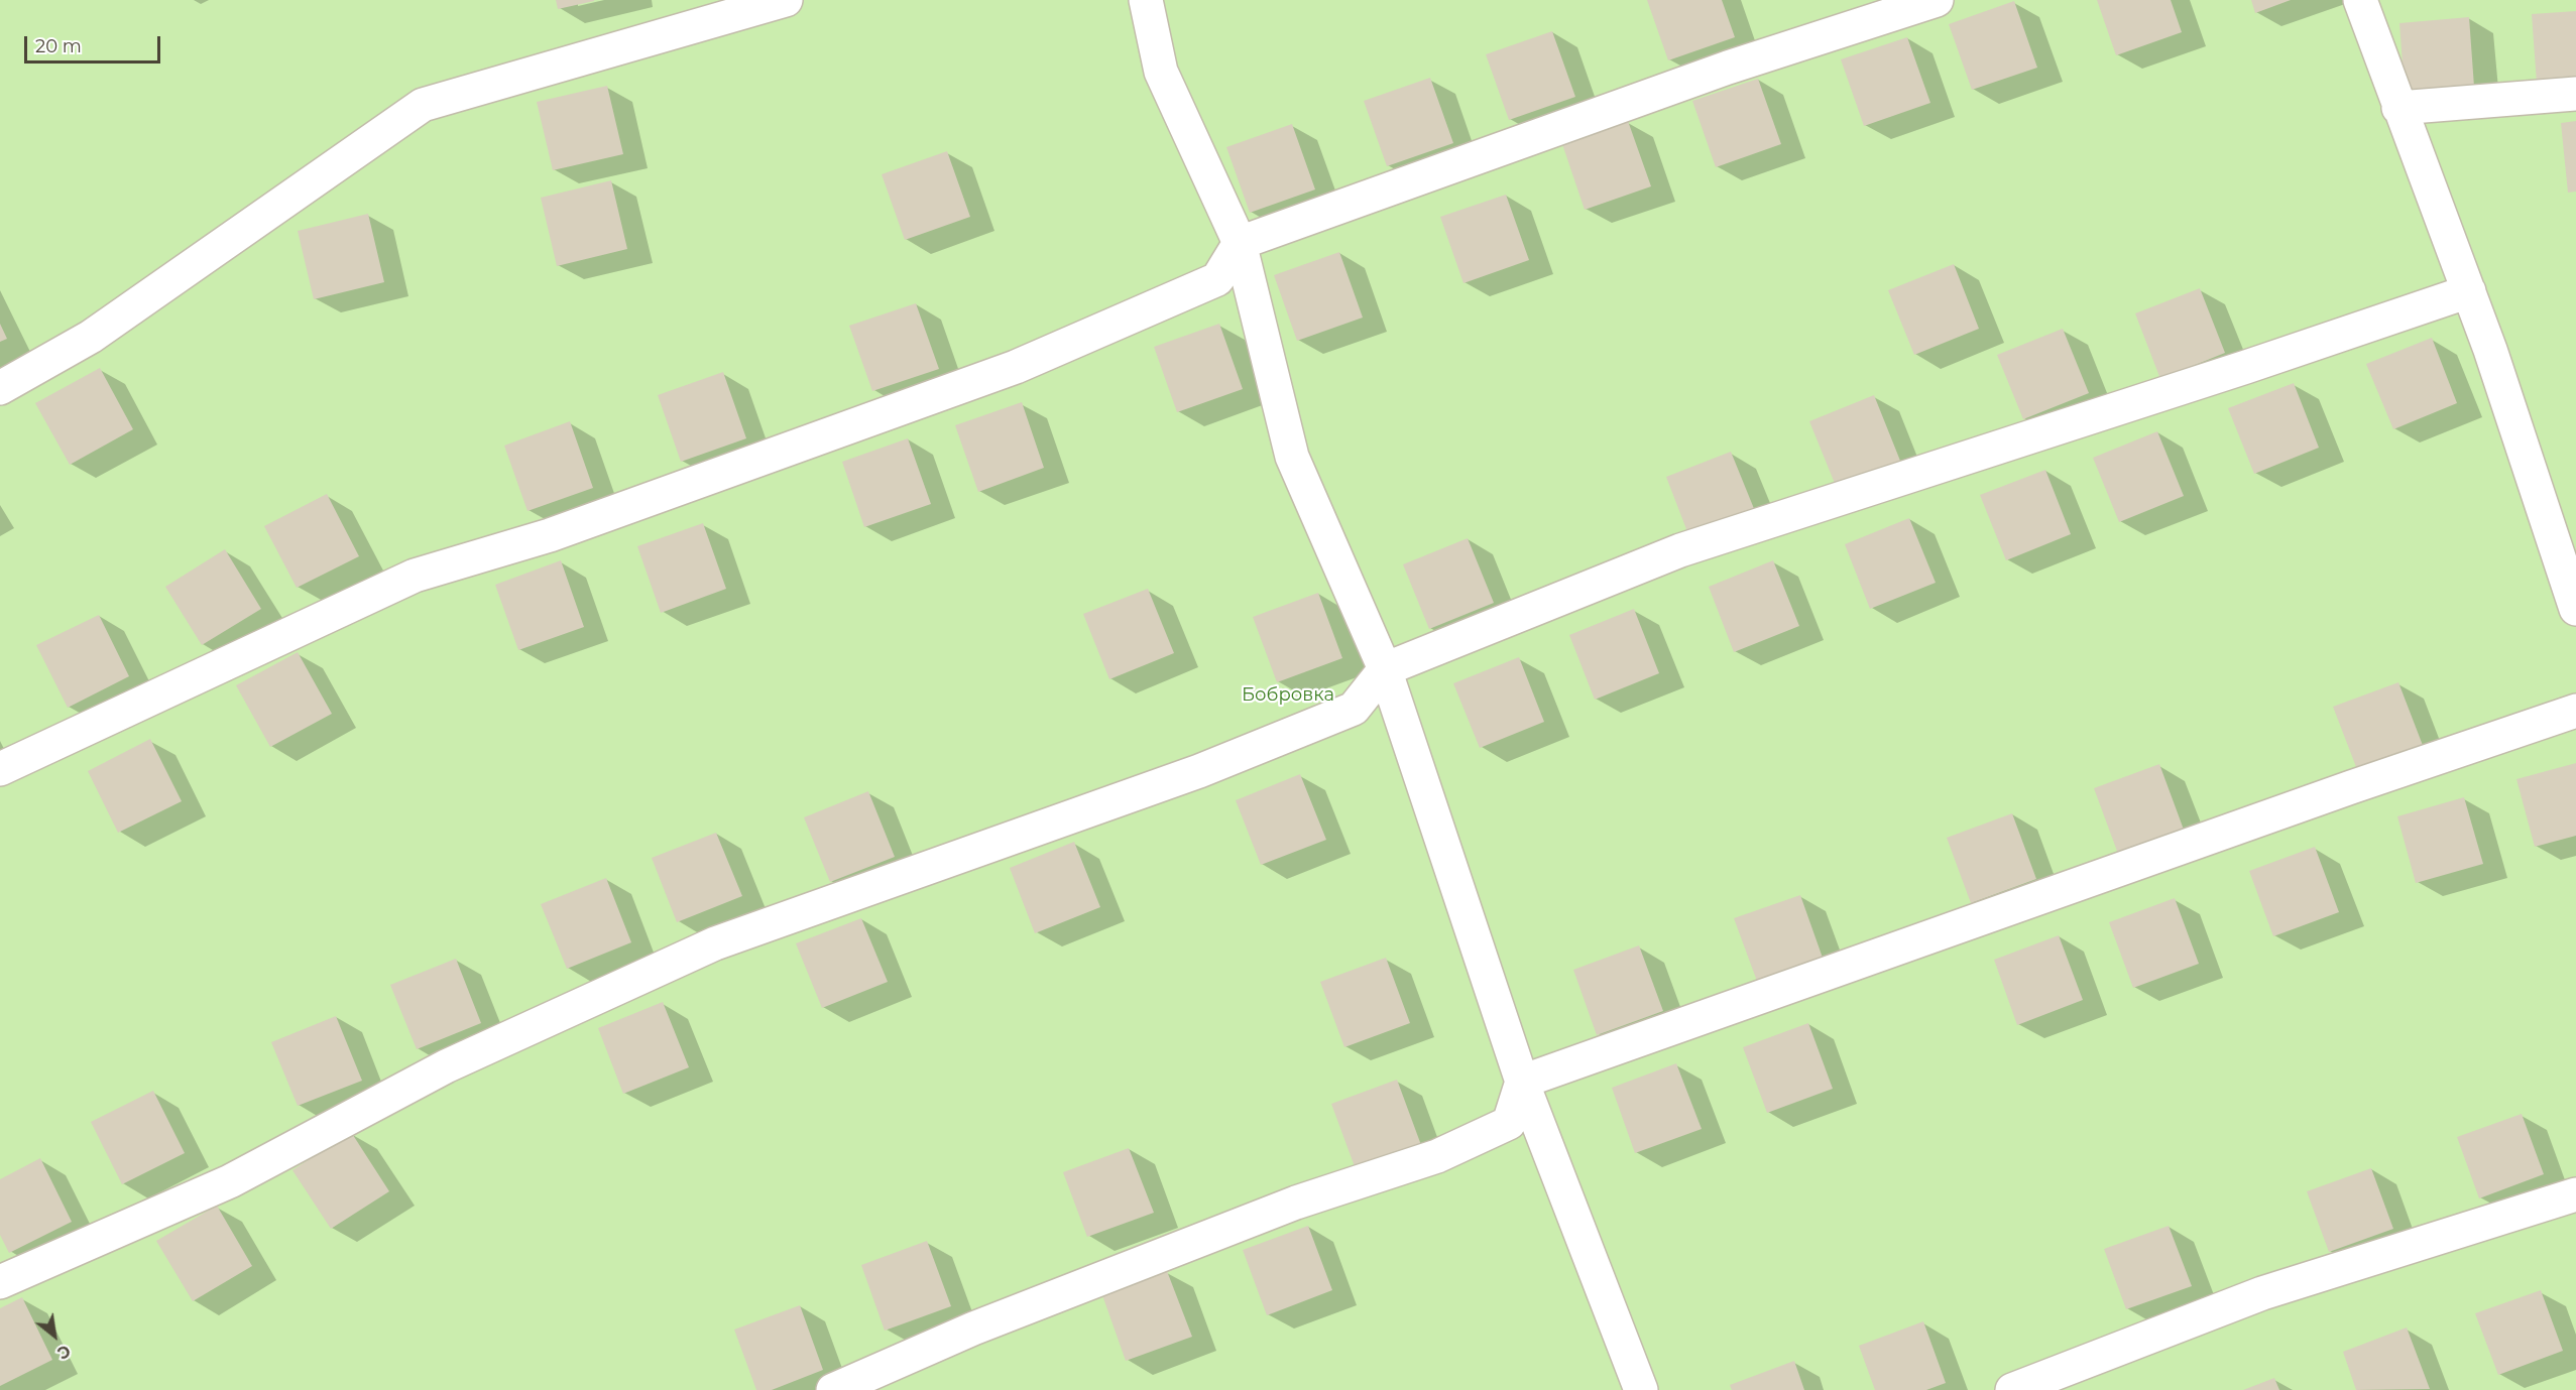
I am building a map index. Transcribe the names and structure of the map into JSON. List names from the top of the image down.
{
  "parks": ["Бобровка"],
  "scale_bar": "20 m",
  "north": "bottom right"
}
